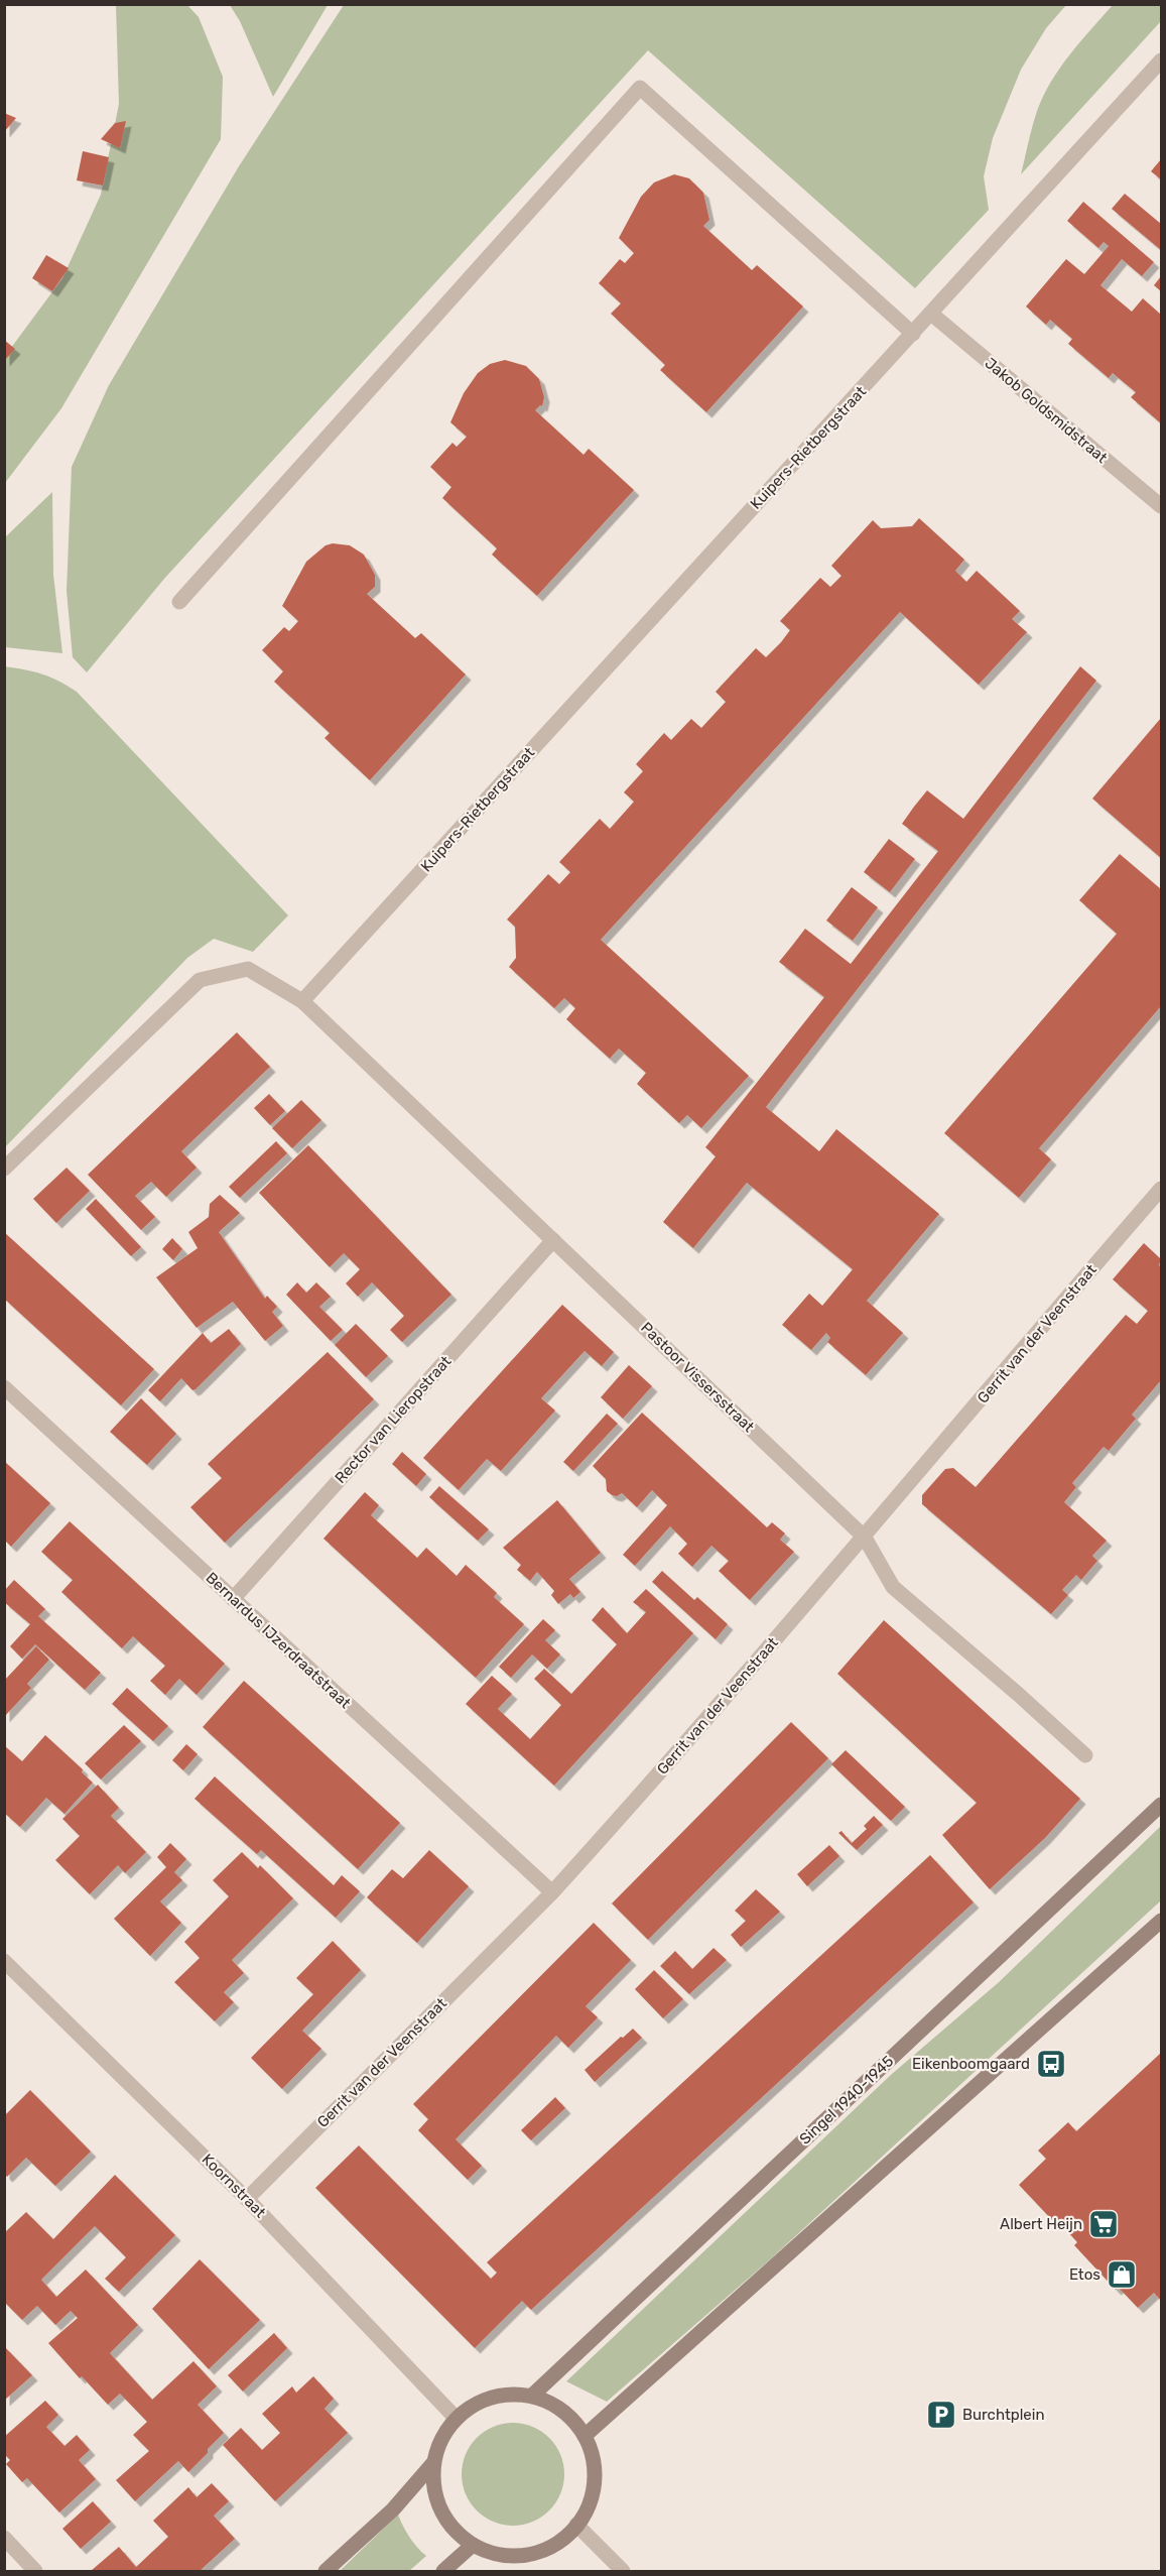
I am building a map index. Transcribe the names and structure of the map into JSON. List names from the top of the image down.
{
  "streets": {
    "main road": ["Singel 1940-1945"],
    "street": [
      "Jakob Goldsmidstraat",
      "Kuipers-Rietbergstraat",
      "Gerrit van der Veenstraat",
      "Pastoor Vissersstraat",
      "Rector van Lieropstraat",
      "Bernardus IJzerdraatstraat",
      "Koornstraat"
    ]
  },
  "crossings": [
    ["Jakob Goldsmidstraat", "Kuipers-Rietbergstraat"],
    ["Kuipers-Rietbergstraat", "Pastoor Vissersstraat"],
    ["Gerrit van der Veenstraat", "Pastoor Vissersstraat"],
    ["Gerrit van der Veenstraat", "Bernardus IJzerdraatstraat"],
    ["Gerrit van der Veenstraat", "Koornstraat"],
    ["Pastoor Vissersstraat", "Rector van Lieropstraat"],
    ["Rector van Lieropstraat", "Bernardus IJzerdraatstraat"],
    ["Singel 1940-1945", "Koornstraat"]
  ],
  "places": {
    "bus stop": ["Eikenboomgaard"],
    "supermarket": ["Albert Heijn"],
    "shop": ["Etos"],
    "parking": ["Burchtplein"]
  }
}
